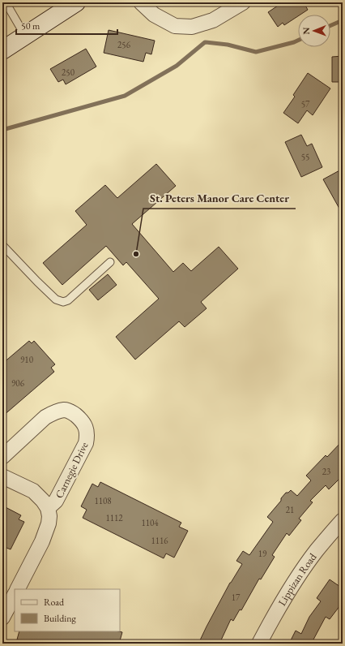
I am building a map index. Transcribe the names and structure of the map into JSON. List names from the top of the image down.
{
  "streets": {
    "street": ["Carnegie Drive", "Lippizan Road"]
  },
  "places": ["St. Peters Manor Care Center"],
  "house_numbers": [
    "256",
    "250",
    "57",
    "55",
    "910",
    "906",
    "23",
    "1108",
    "21",
    "1112",
    "1104",
    "1116",
    "19",
    "17"
  ],
  "legend": ["Road", "Building"],
  "scale_bar": "50 m",
  "north": "left"
}
